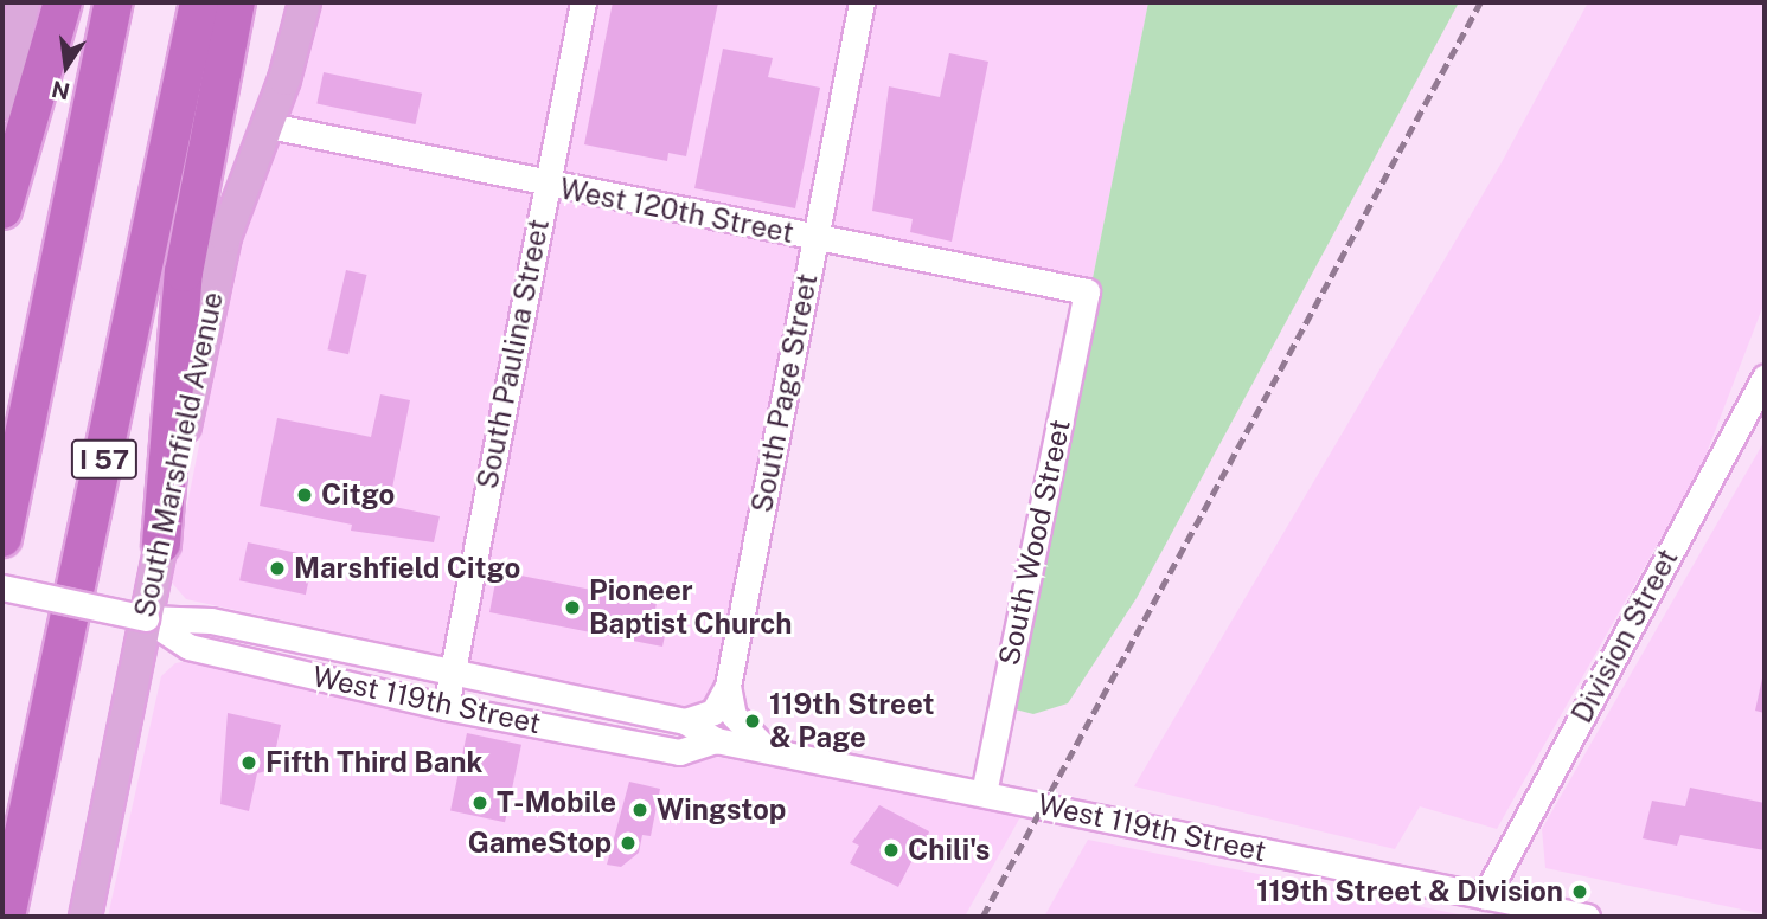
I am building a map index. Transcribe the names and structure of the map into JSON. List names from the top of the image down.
{
  "streets": {
    "highway": ["I 57"],
    "main road": ["South Marshfield Avenue"],
    "street": [
      "West 120th Street",
      "South Paulina Street",
      "South Page Street",
      "South Wood Street",
      "Division Street",
      "West 119th Street"
    ]
  },
  "crossings": [
    ["West 120th Street", "South Paulina Street"],
    ["West 120th Street", "South Page Street"],
    ["West 120th Street", "South Marshfield Avenue"],
    ["West 120th Street", "South Wood Street"],
    ["South Paulina Street", "West 119th Street"],
    ["South Page Street", "West 119th Street"],
    ["South Marshfield Avenue", "West 119th Street"],
    ["South Wood Street", "West 119th Street"],
    ["Division Street", "West 119th Street"]
  ],
  "places": [
    "Citgo",
    "Marshfield Citgo",
    "Pioneer Baptist Church",
    "119th Street & Page",
    "Fifth Third Bank",
    "T-Mobile",
    "Wingstop",
    "GameStop",
    "Chili's",
    "119th Street & Division"
  ],
  "north": "bottom"
}
